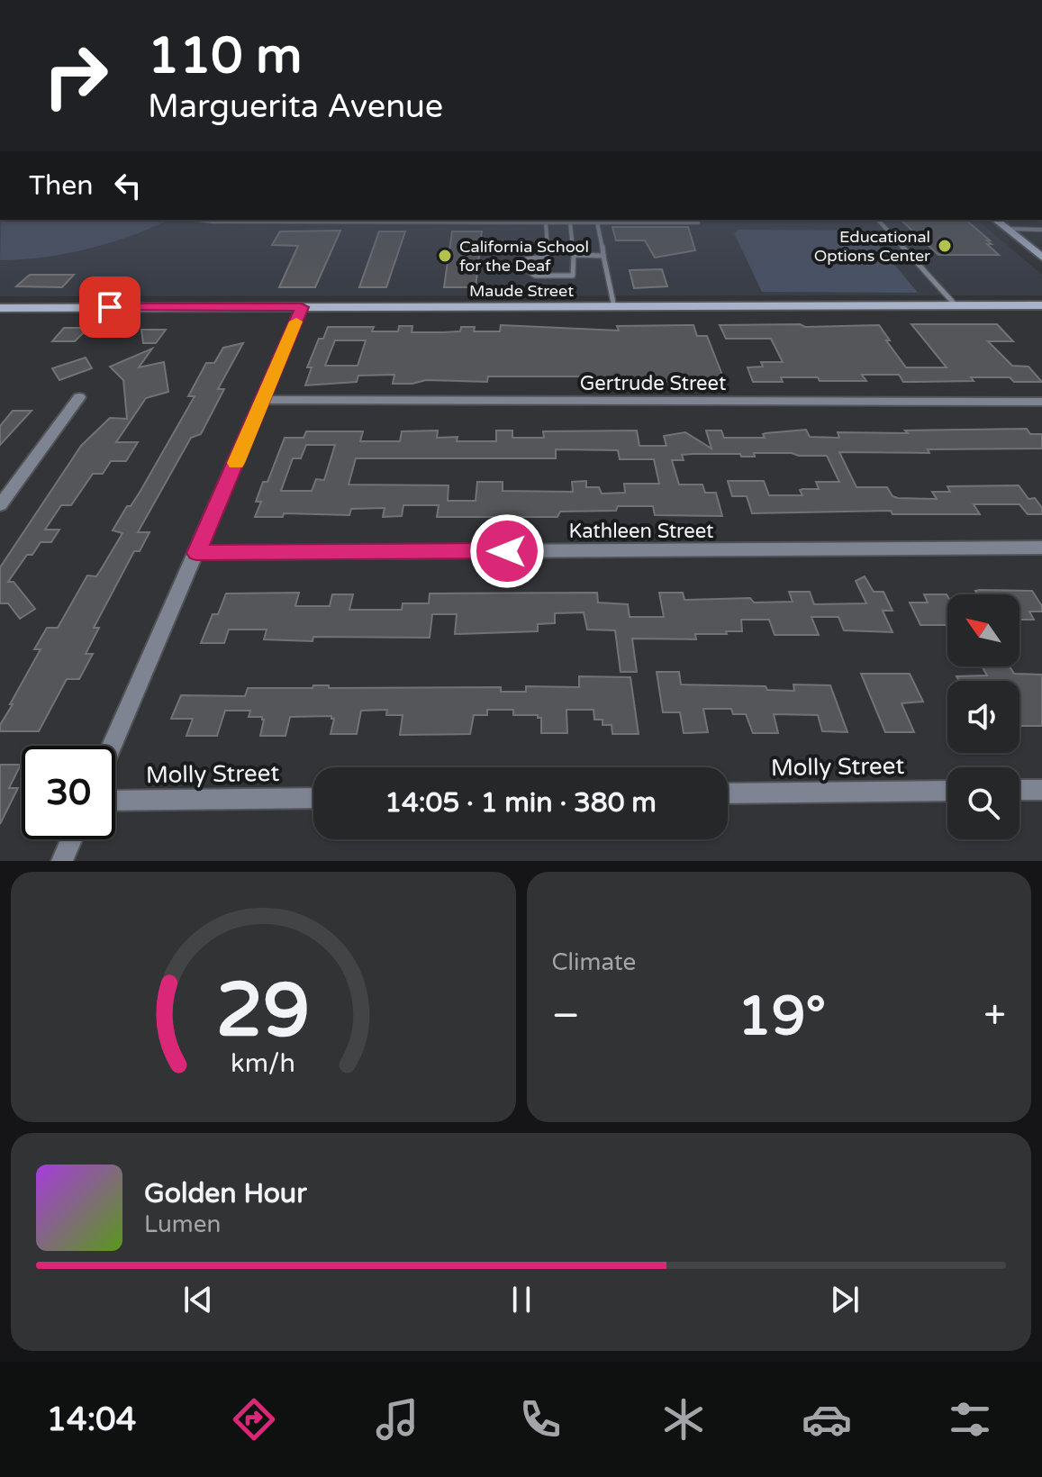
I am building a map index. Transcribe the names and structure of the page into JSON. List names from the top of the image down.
{
  "streets": {
    "street": [
      "Maude Street",
      "Gertrude Street",
      "Kathleen Street",
      "Molly Street"
    ]
  },
  "places": ["Educational Options Center", "California School for the Deaf"],
  "north": "top left",
  "page": {
    "turn": ["110 m", "Marguerita Avenue"],
    "then": "Then",
    "limit": "30",
    "trip": "14:05 · 1 min · 380 m",
    "tile": "Climate",
    "heat": ["−", "19°", "+"],
    "song": ["Golden Hour", "Lumen"],
    "tabs": "14:04",
    "gauge": ["29", "km/h"]
  }
}
